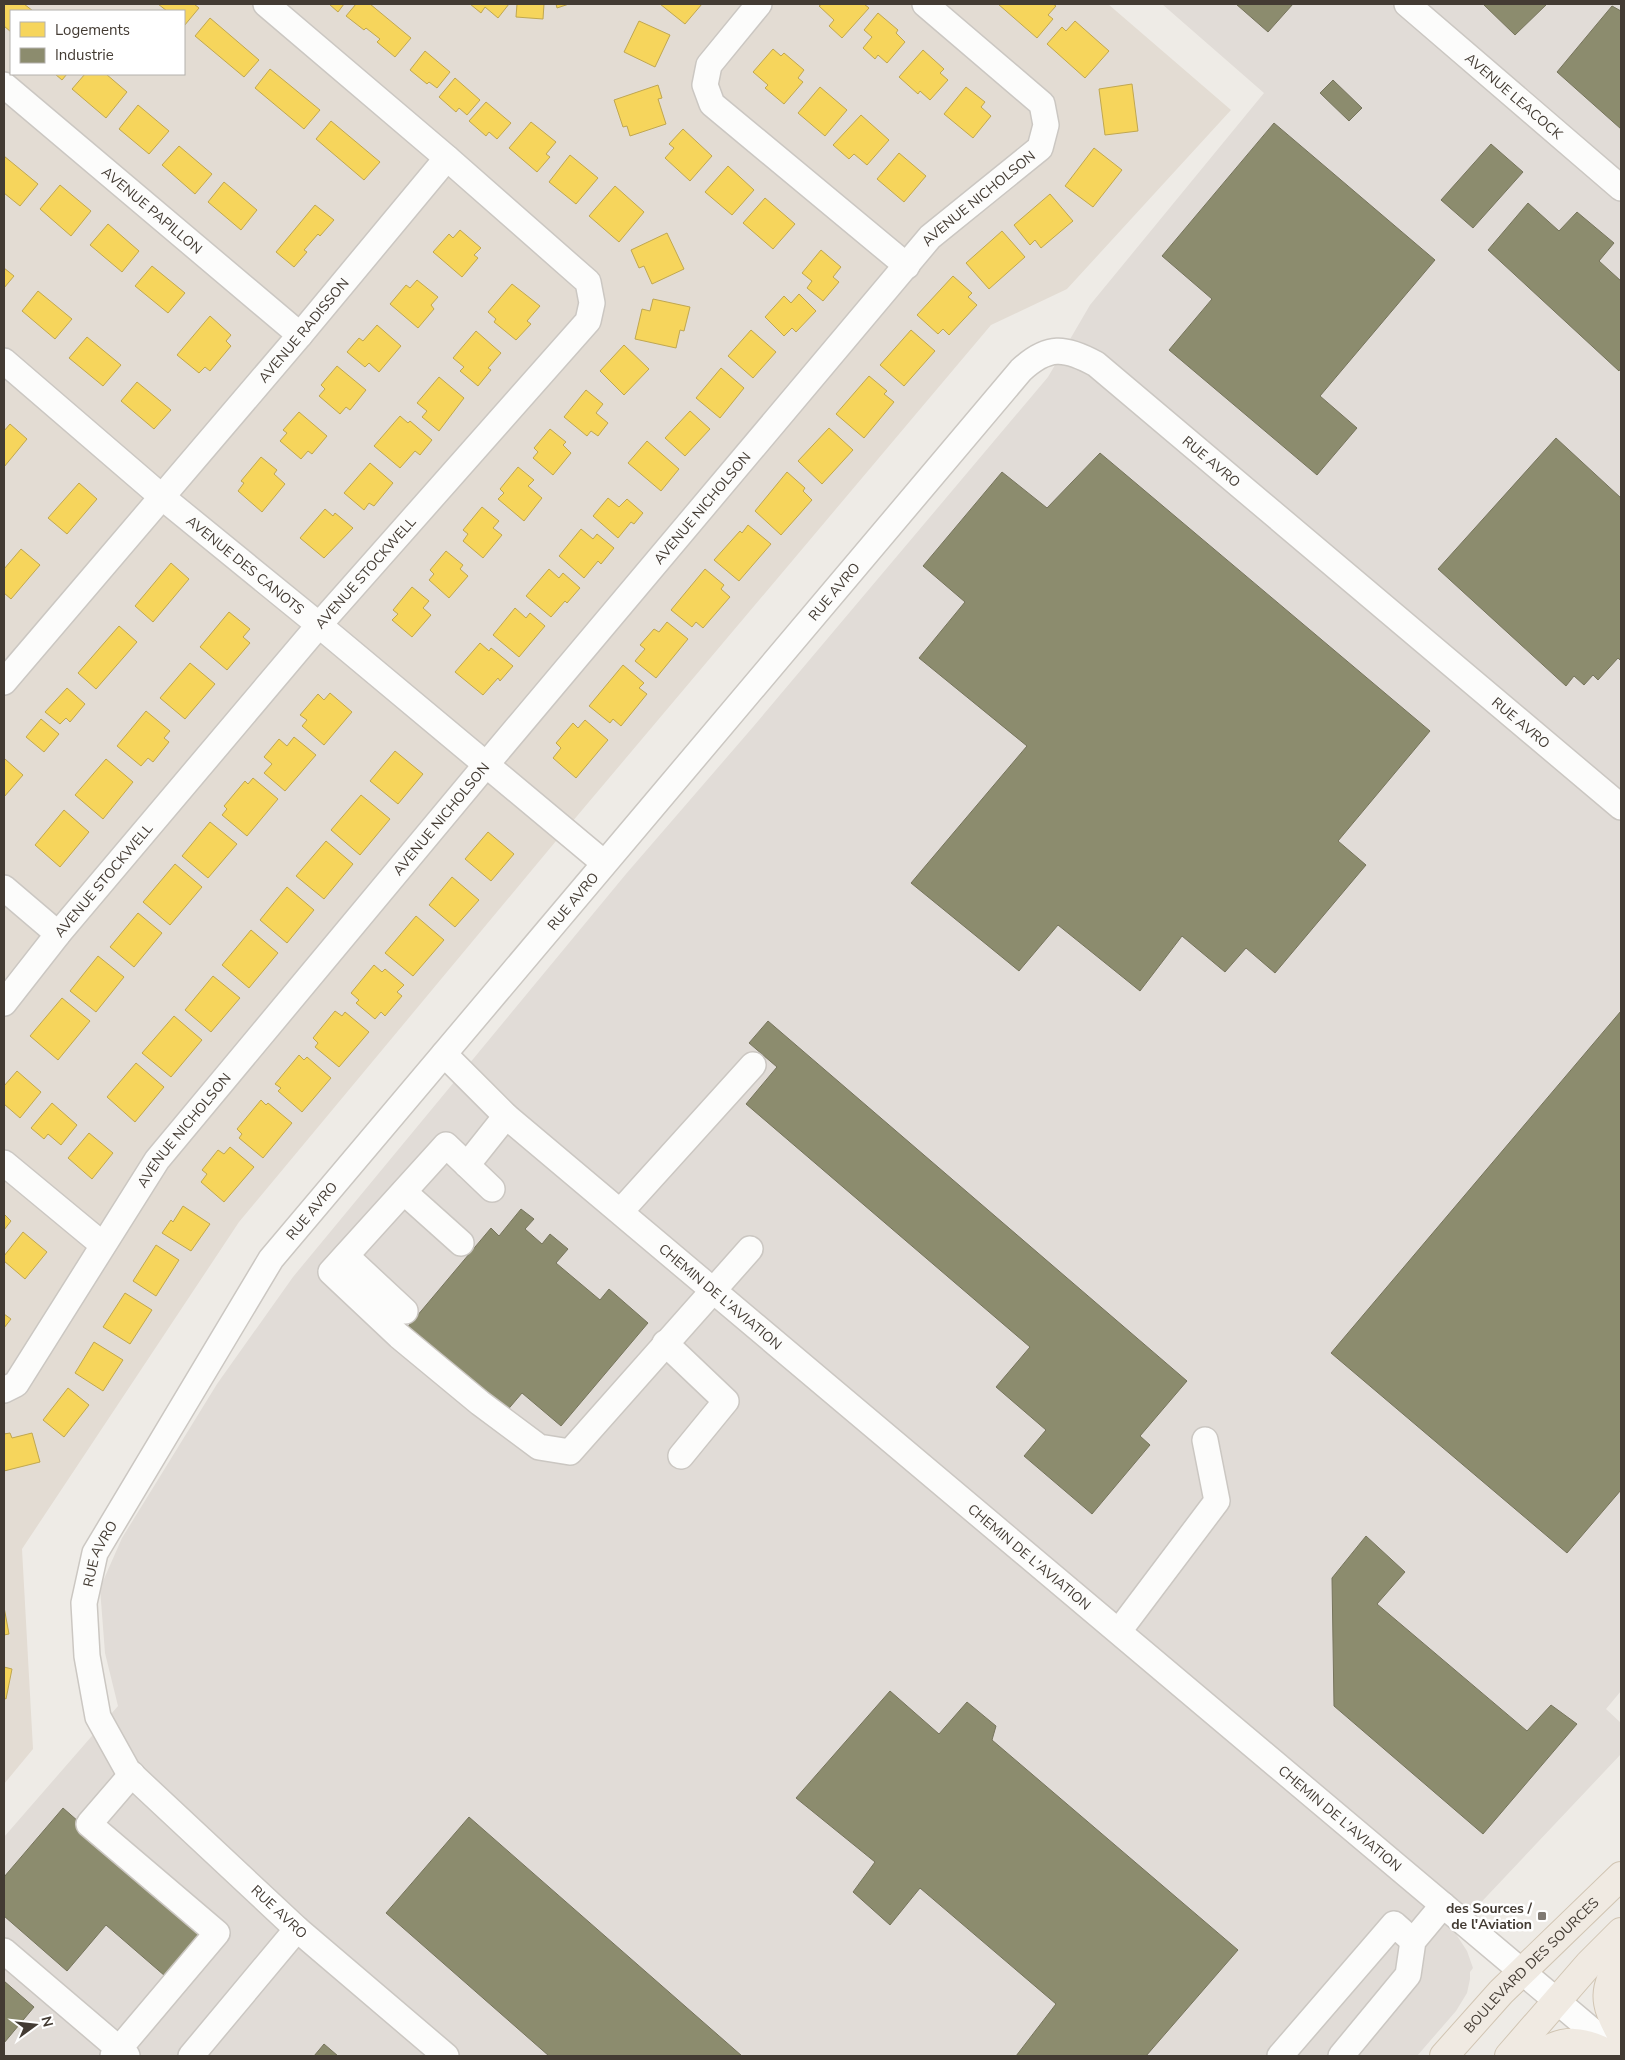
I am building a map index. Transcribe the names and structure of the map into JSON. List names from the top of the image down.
{
  "streets": {
    "main road": ["BOULEVARD DES SOURCES"],
    "street": [
      "AVENUE LEACOCK",
      "AVENUE NICHOLSON",
      "AVENUE PAPILLON",
      "AVENUE RADISSON",
      "RUE AVRO",
      "AVENUE DES CANOTS",
      "AVENUE STOCKWELL",
      "CHEMIN DE L'AVIATION"
    ]
  },
  "crossings": [
    ["AVENUE NICHOLSON", "AVENUE DES CANOTS"],
    ["AVENUE PAPILLON", "AVENUE RADISSON"],
    ["AVENUE RADISSON", "AVENUE DES CANOTS"],
    ["AVENUE RADISSON", "AVENUE STOCKWELL"],
    ["RUE AVRO", "AVENUE DES CANOTS"],
    ["RUE AVRO", "CHEMIN DE L'AVIATION"],
    ["AVENUE DES CANOTS", "AVENUE STOCKWELL"],
    ["CHEMIN DE L'AVIATION", "BOULEVARD DES SOURCES"]
  ],
  "places": {
    "transit": ["des Sources / de l'Aviation"]
  },
  "legend": ["Logements", "Industrie"],
  "north": "right"
}
